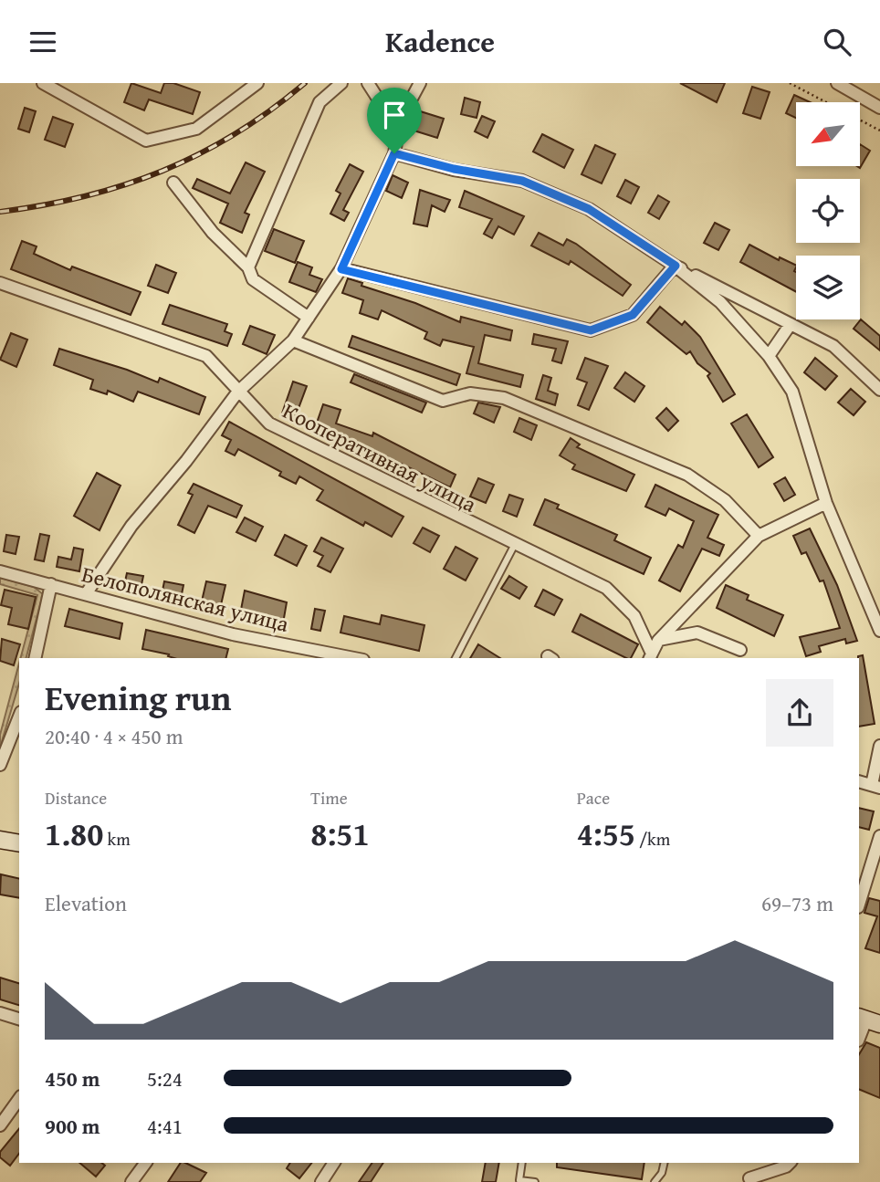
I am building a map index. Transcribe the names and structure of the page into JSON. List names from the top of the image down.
{
  "streets": {
    "street": ["Кооперативная улица", "Белополянская улица"]
  },
  "north": "bottom left",
  "page": {
    "header": "Kadence",
    "heading": ["Evening run", "20:40 · 4 × 450 m"],
    "stats": [
      ["Distance", "1.80 km"],
      ["Time", "8:51"],
      ["Pace", "4:55 /km"]
    ],
    "chart": ["Elevation", "69–73 m"],
    "list": [
      {
        "name": "450 m",
        "note": "5:24"
      },
      {
        "name": "900 m",
        "note": "4:41"
      }
    ]
  }
}
